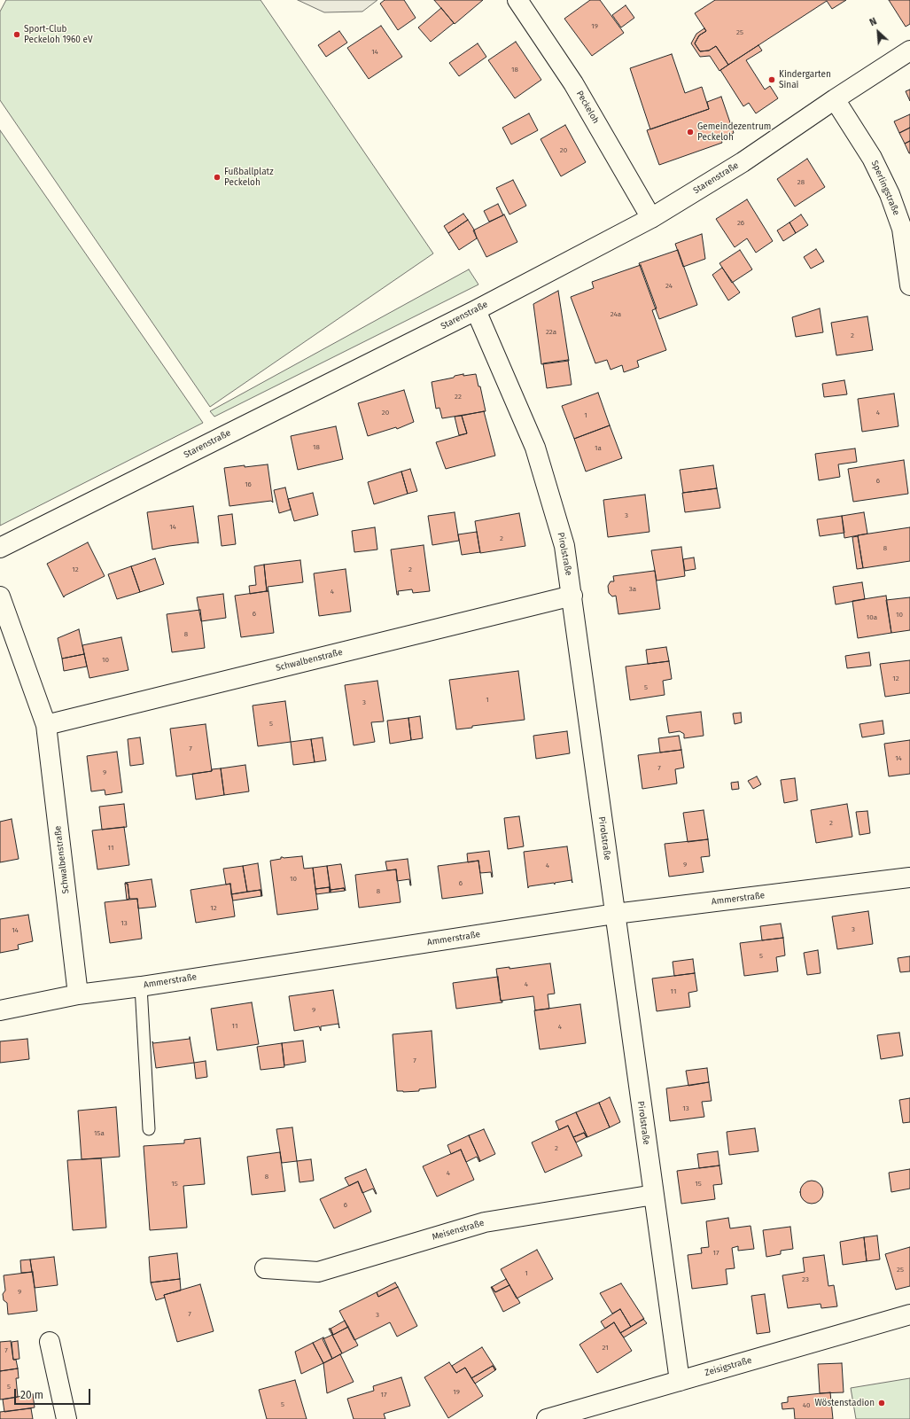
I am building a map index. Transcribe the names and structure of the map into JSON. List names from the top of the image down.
{
  "streets": {
    "street": [
      "Peckeloh",
      "Starenstraße",
      "Sperlingstraße",
      "Pirolstraße",
      "Schwalbenstraße",
      "Ammerstraße",
      "Meisenstraße",
      "Zeisigstraße"
    ]
  },
  "crossings": [
    ["Peckeloh", "Starenstraße"],
    ["Starenstraße", "Sperlingstraße"],
    ["Starenstraße", "Pirolstraße"],
    ["Pirolstraße", "Schwalbenstraße"],
    ["Pirolstraße", "Ammerstraße"],
    ["Pirolstraße", "Meisenstraße"],
    ["Pirolstraße", "Zeisigstraße"],
    ["Schwalbenstraße", "Ammerstraße"]
  ],
  "places": [
    "Sport-Club Peckeloh 1960 eV",
    "Kindergarten Sinai",
    "Gemeindezentrum Peckeloh",
    "Fußballplatz Peckeloh",
    "Wöstenstadion"
  ],
  "house_numbers": [
    "19",
    "25",
    "14",
    "18",
    "20",
    "28",
    "26",
    "24",
    "24a",
    "22a",
    "2",
    "22",
    "20",
    "4",
    "1",
    "18",
    "1a",
    "6",
    "16",
    "3",
    "14",
    "2",
    "8",
    "12",
    "2",
    "3a",
    "4",
    "6",
    "10",
    "10a",
    "8",
    "10",
    "12",
    "5",
    "1",
    "3",
    "5",
    "7",
    "14",
    "7",
    "9",
    "2",
    "11",
    "9",
    "4",
    "10",
    "6",
    "8",
    "12",
    "13",
    "3",
    "14",
    "5",
    "4",
    "11",
    "9",
    "11",
    "4",
    "7",
    "13",
    "15a",
    "2",
    "4",
    "8",
    "15",
    "15",
    "6",
    "17",
    "25",
    "1",
    "23",
    "9",
    "7",
    "3",
    "21",
    "7",
    "5",
    "19",
    "17",
    "5",
    "40"
  ],
  "scale_bar": "20 m",
  "north": "top left"
}
